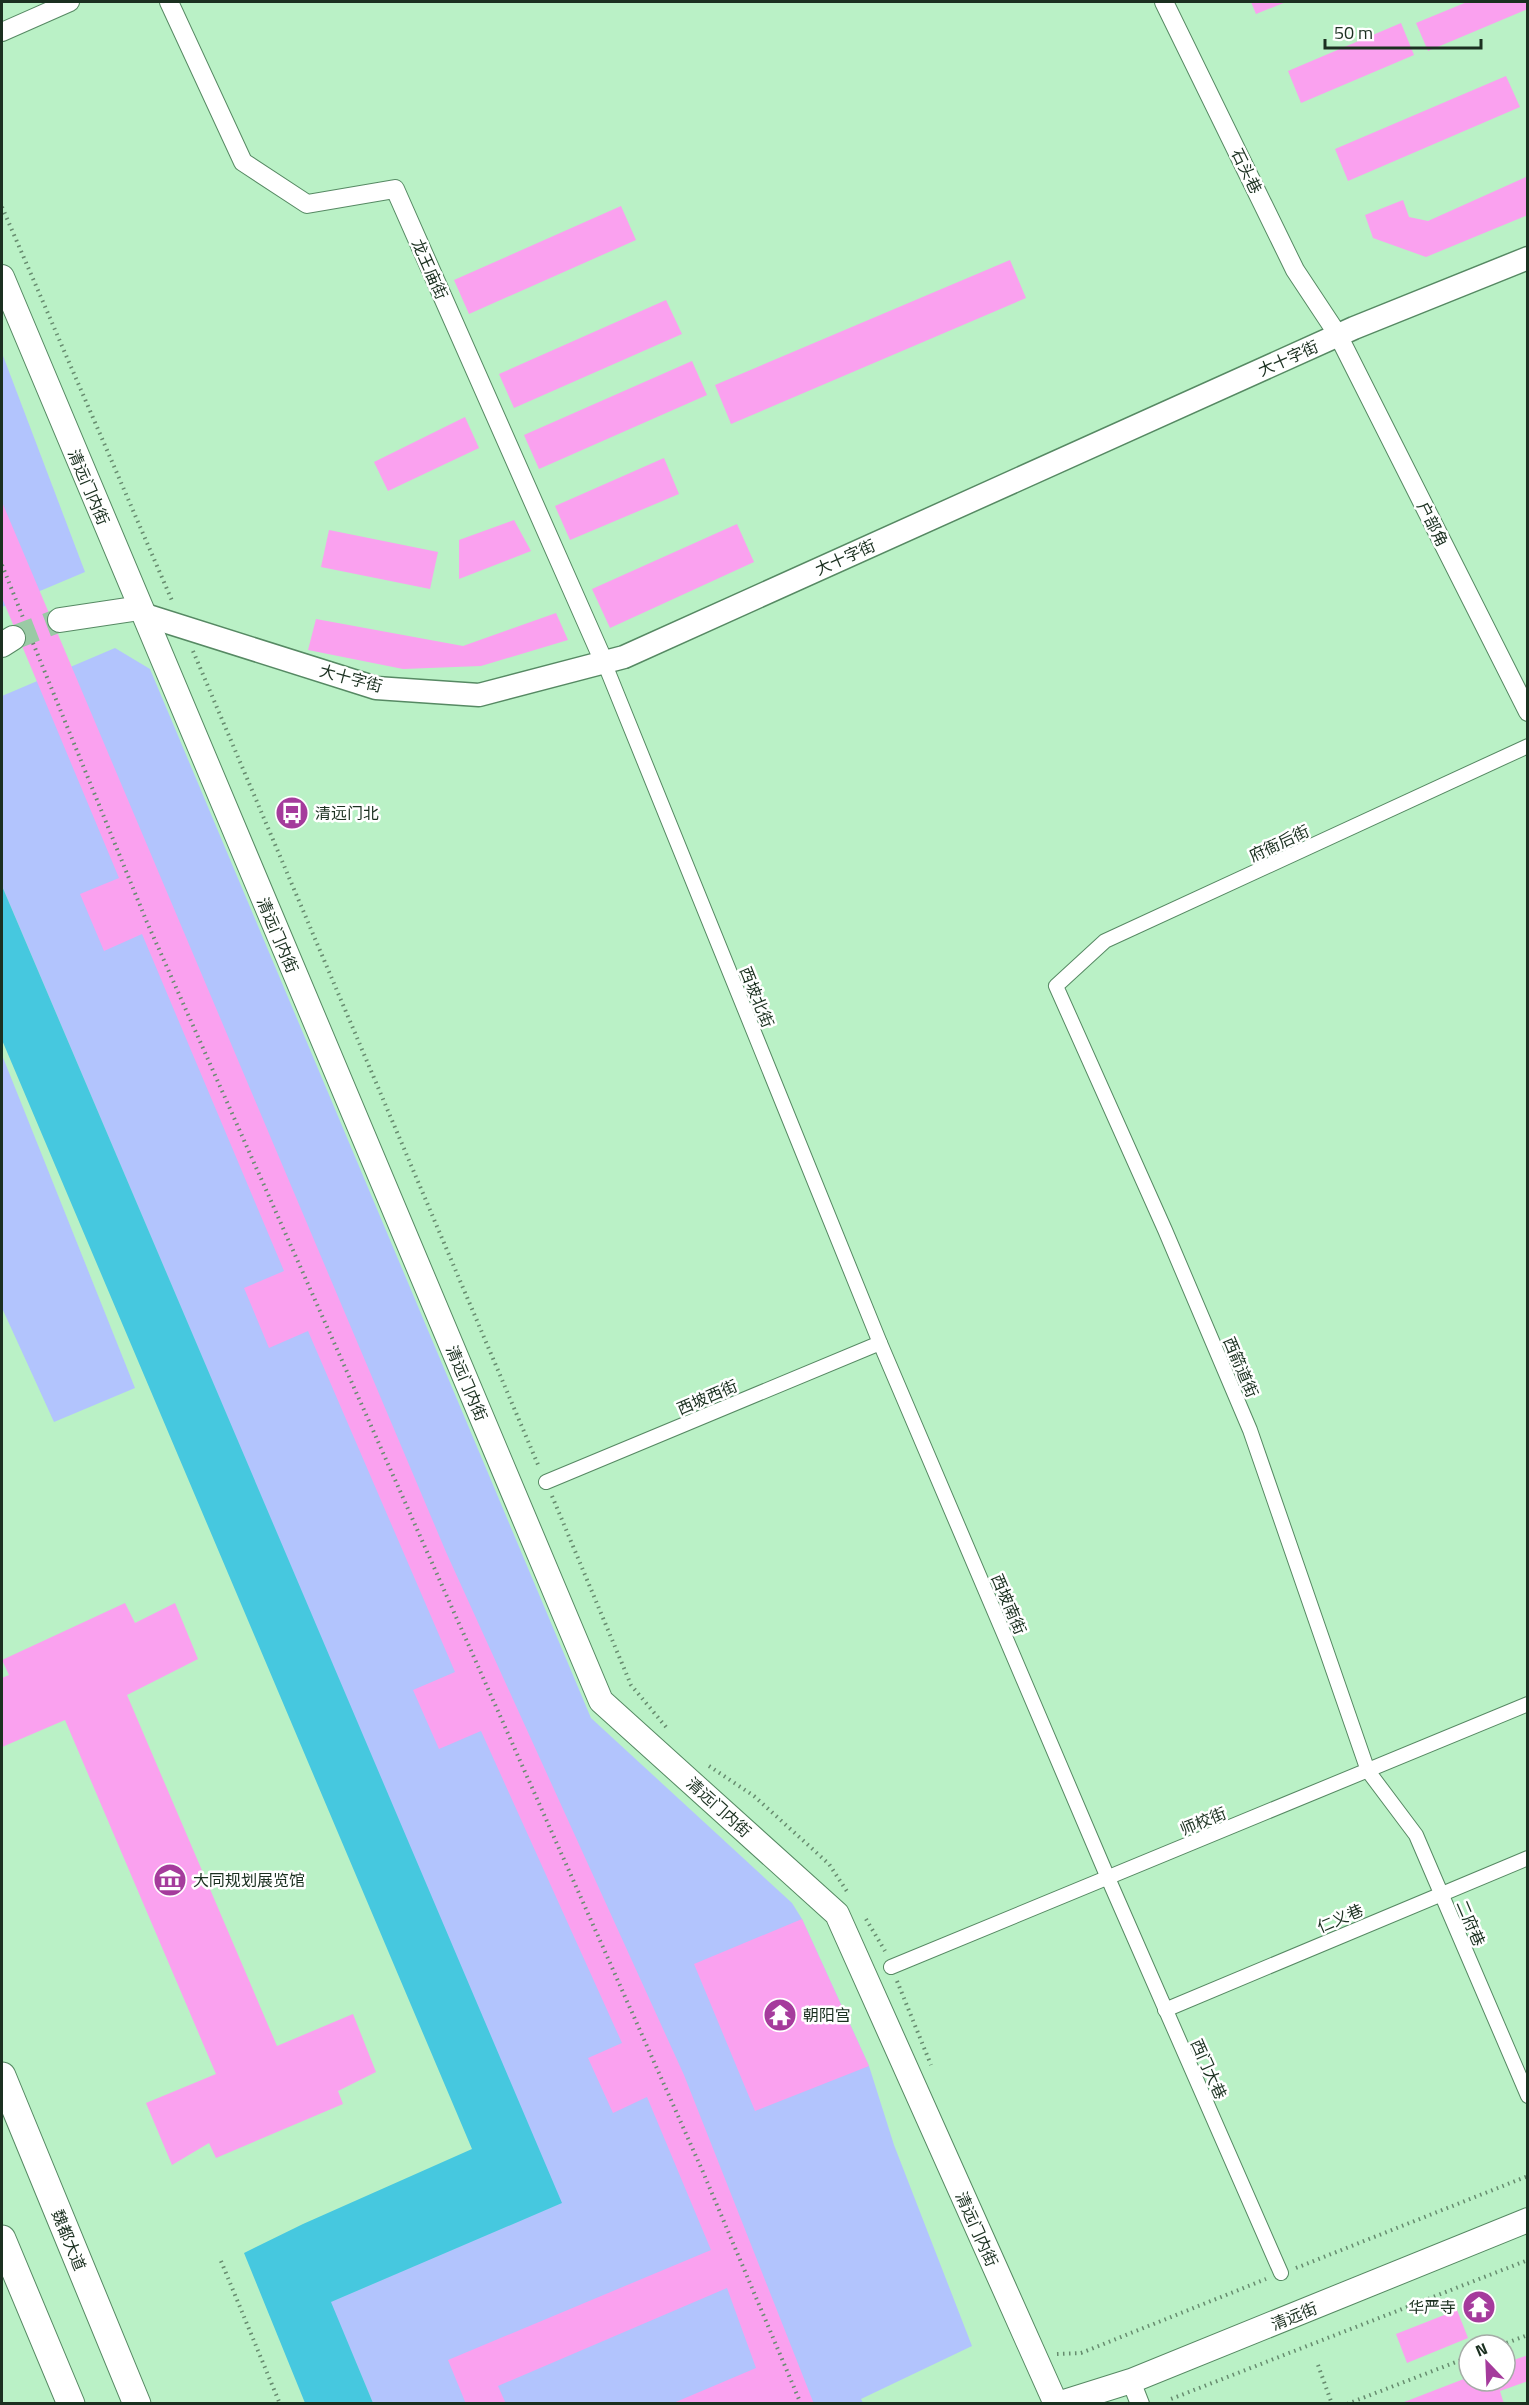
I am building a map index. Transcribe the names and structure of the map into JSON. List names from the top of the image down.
{
  "streets": {
    "main road": ["清远门内街", "魏都大道", "清远街"],
    "street": [
      "石头巷",
      "龙王庙街",
      "大十字街",
      "户部角",
      "府衙后街",
      "西坡北街",
      "西箭道街",
      "西坡西街",
      "西坡南街",
      "师校街",
      "仁义巷",
      "二府巷",
      "西门大巷"
    ]
  },
  "crossings": [
    ["石头巷", "大十字街"],
    ["石头巷", "户部角"],
    ["龙王庙街", "大十字街"],
    ["龙王庙街", "西坡北街"],
    ["大十字街", "清远门内街"],
    ["大十字街", "户部角"],
    ["大十字街", "西坡北街"],
    ["清远门内街", "清远街"],
    ["府衙后街", "西箭道街"],
    ["西坡北街", "西坡西街"],
    ["西坡北街", "西坡南街"],
    ["西箭道街", "师校街"],
    ["西箭道街", "二府巷"],
    ["西坡西街", "西坡南街"],
    ["西坡南街", "师校街"],
    ["西坡南街", "西门大巷"],
    ["师校街", "二府巷"],
    ["师校街", "西门大巷"],
    ["仁义巷", "二府巷"],
    ["仁义巷", "西门大巷"]
  ],
  "places": {
    "bus stop": ["清远门北"],
    "museum": ["大同规划展览馆"],
    "temple": ["朝阳宫", "华严寺"]
  },
  "scale_bar": "50 m",
  "north": "top left"
}
